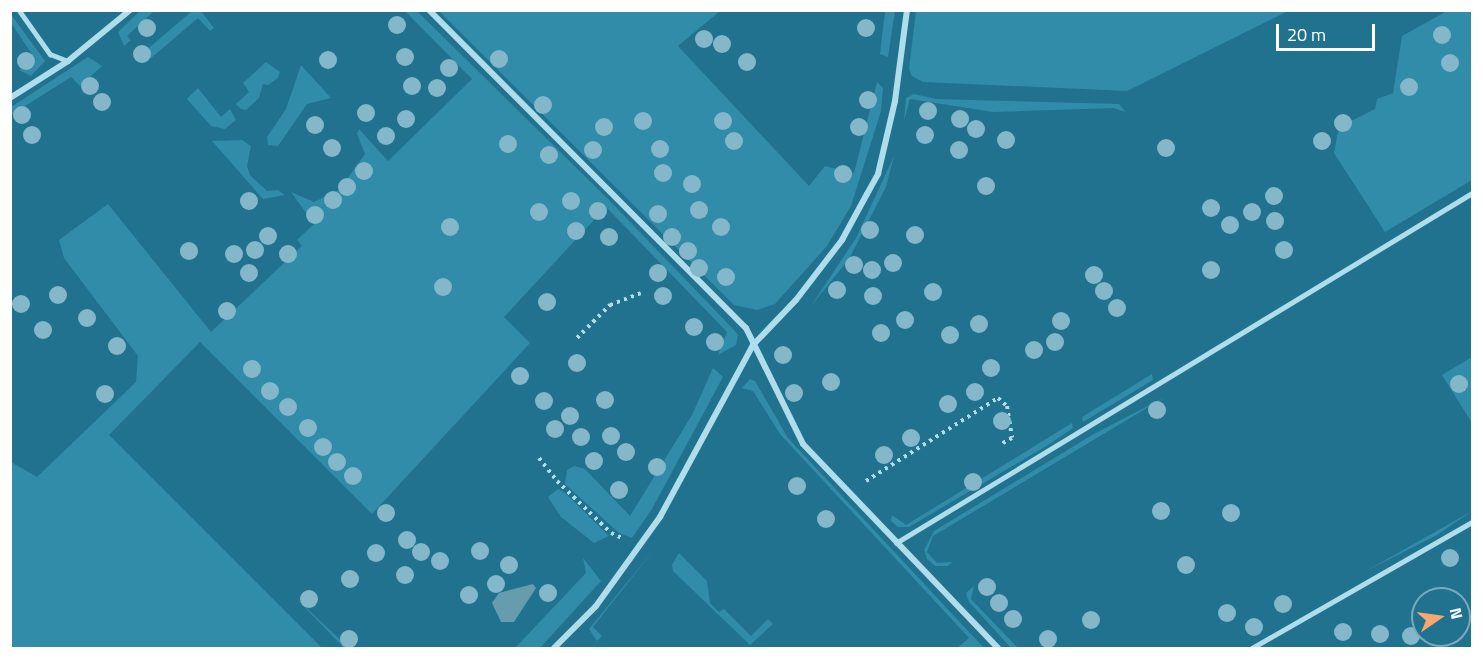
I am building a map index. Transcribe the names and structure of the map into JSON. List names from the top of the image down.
{
  "scale_bar": "20 m",
  "north": "right"
}
